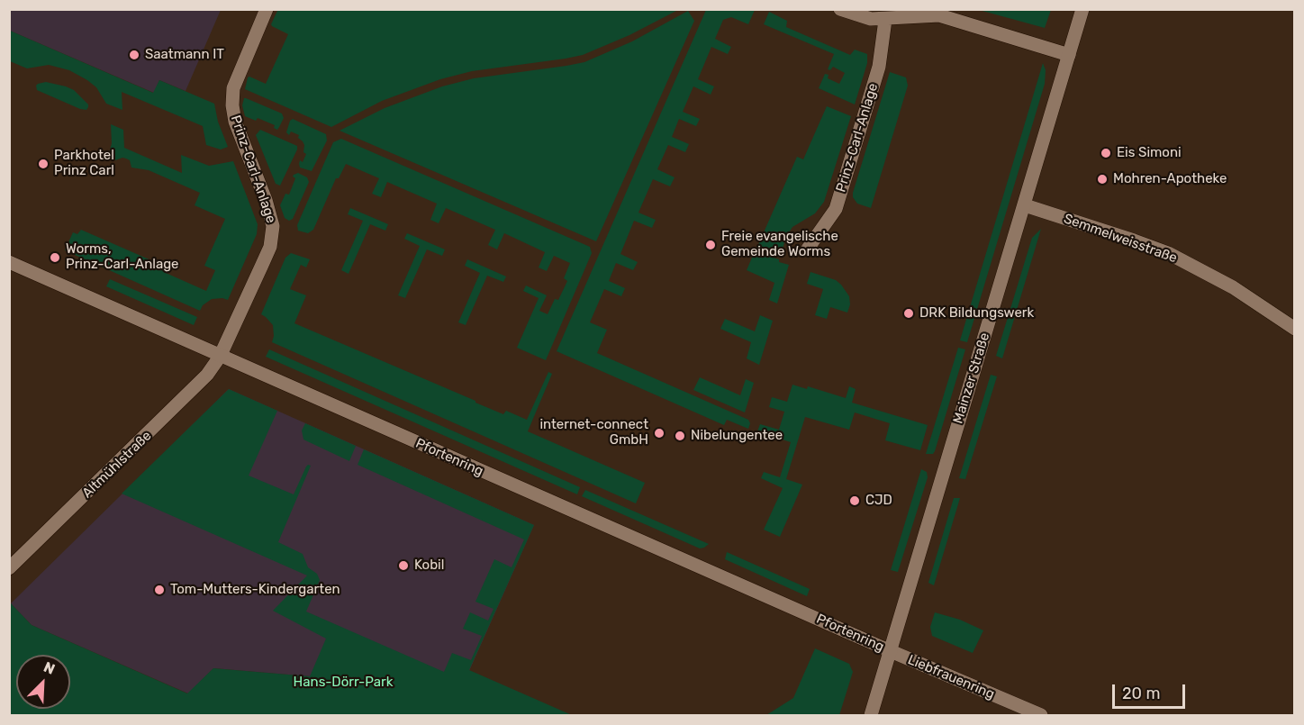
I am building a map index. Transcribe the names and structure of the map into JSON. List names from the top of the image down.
{
  "streets": {
    "main road": [
      "Prinz-Carl-Anlage",
      "Semmelweisstraße",
      "Mainzer Straße",
      "Pfortenring",
      "Altmühlstraße",
      "Liebfrauenring"
    ]
  },
  "crossings": [
    ["Prinz-Carl-Anlage", "Pfortenring"],
    ["Prinz-Carl-Anlage", "Altmühlstraße"],
    ["Semmelweisstraße", "Mainzer Straße"],
    ["Mainzer Straße", "Pfortenring"],
    ["Mainzer Straße", "Liebfrauenring"],
    ["Pfortenring", "Altmühlstraße"],
    ["Pfortenring", "Liebfrauenring"]
  ],
  "parks": ["Hans-Dörr-Park"],
  "places": [
    "Saatmann IT",
    "Eis Simoni",
    "Parkhotel Prinz Carl",
    "Mohren-Apotheke",
    "Freie evangelische Gemeinde Worms",
    "Worms, Prinz-Carl-Anlage",
    "DRK Bildungswerk",
    "internet-connect GmbH",
    "Nibelungentee",
    "CJD",
    "Kobil",
    "Tom-Mutters-Kindergarten"
  ],
  "scale_bar": "20 m",
  "north": "top right"
}
